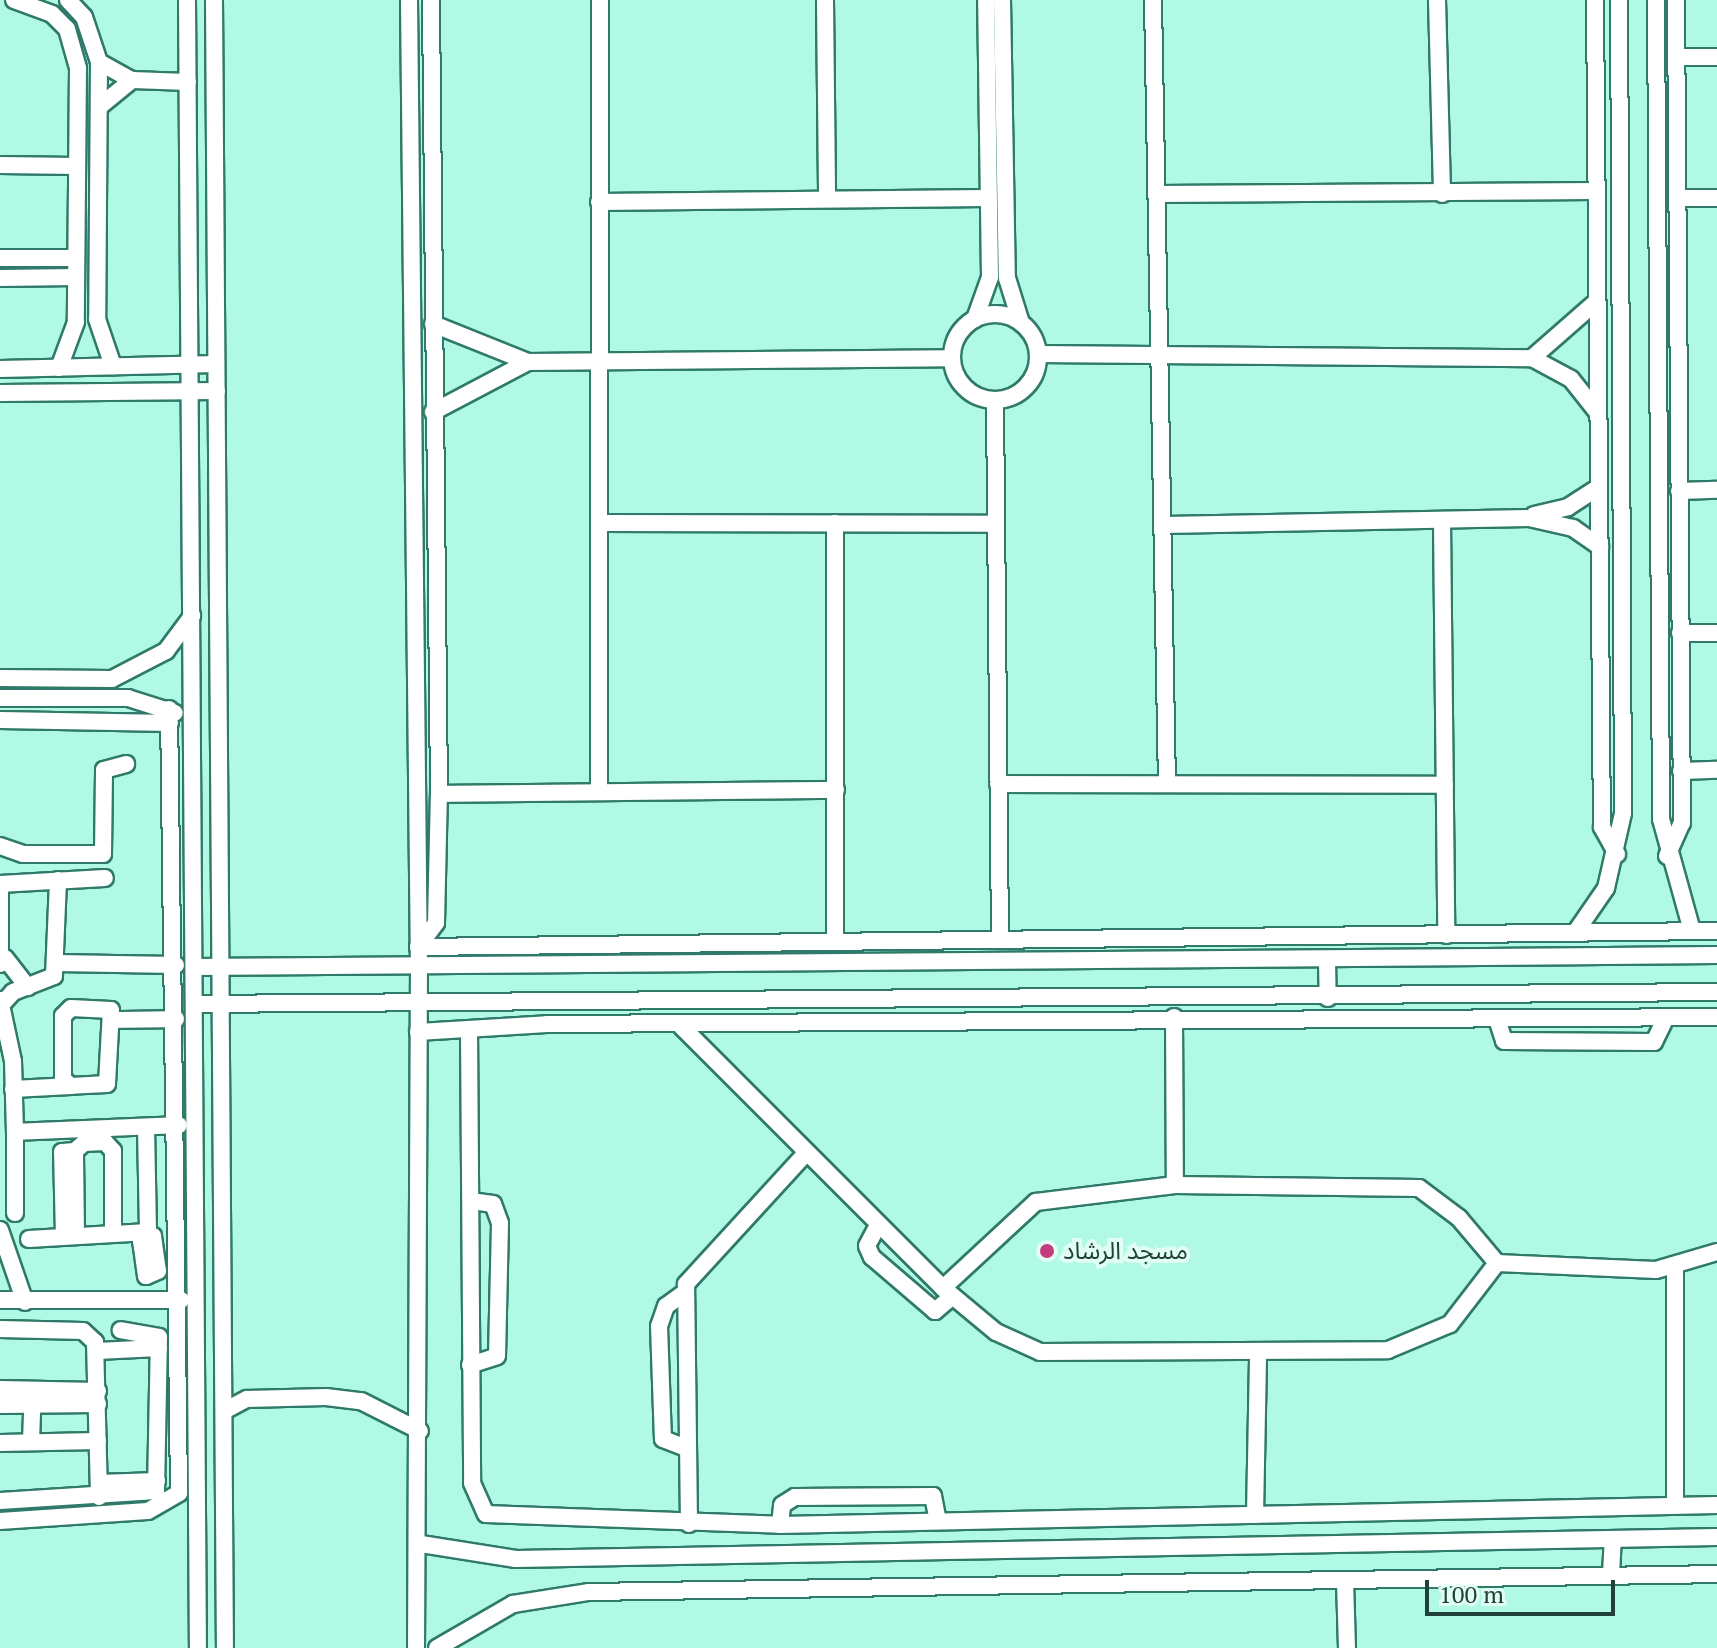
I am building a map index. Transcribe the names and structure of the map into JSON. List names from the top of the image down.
{
  "places": ["مسجد الرشاد"],
  "scale_bar": "100 m"
}
